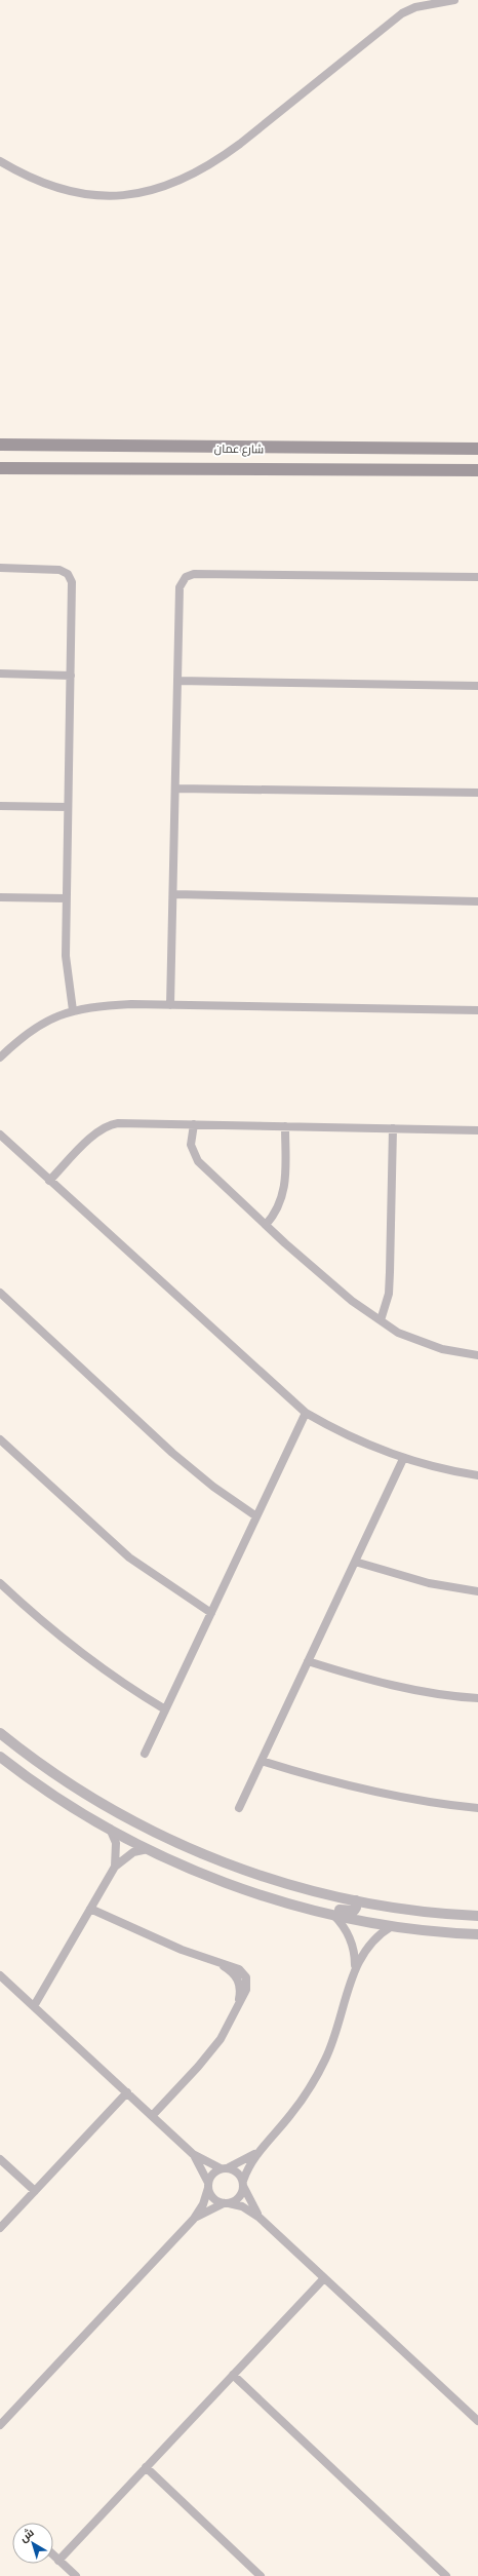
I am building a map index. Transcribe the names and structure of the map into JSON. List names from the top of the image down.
{
  "streets": {
    "main road": ["شارع عمان"]
  },
  "north": "top left"
}
